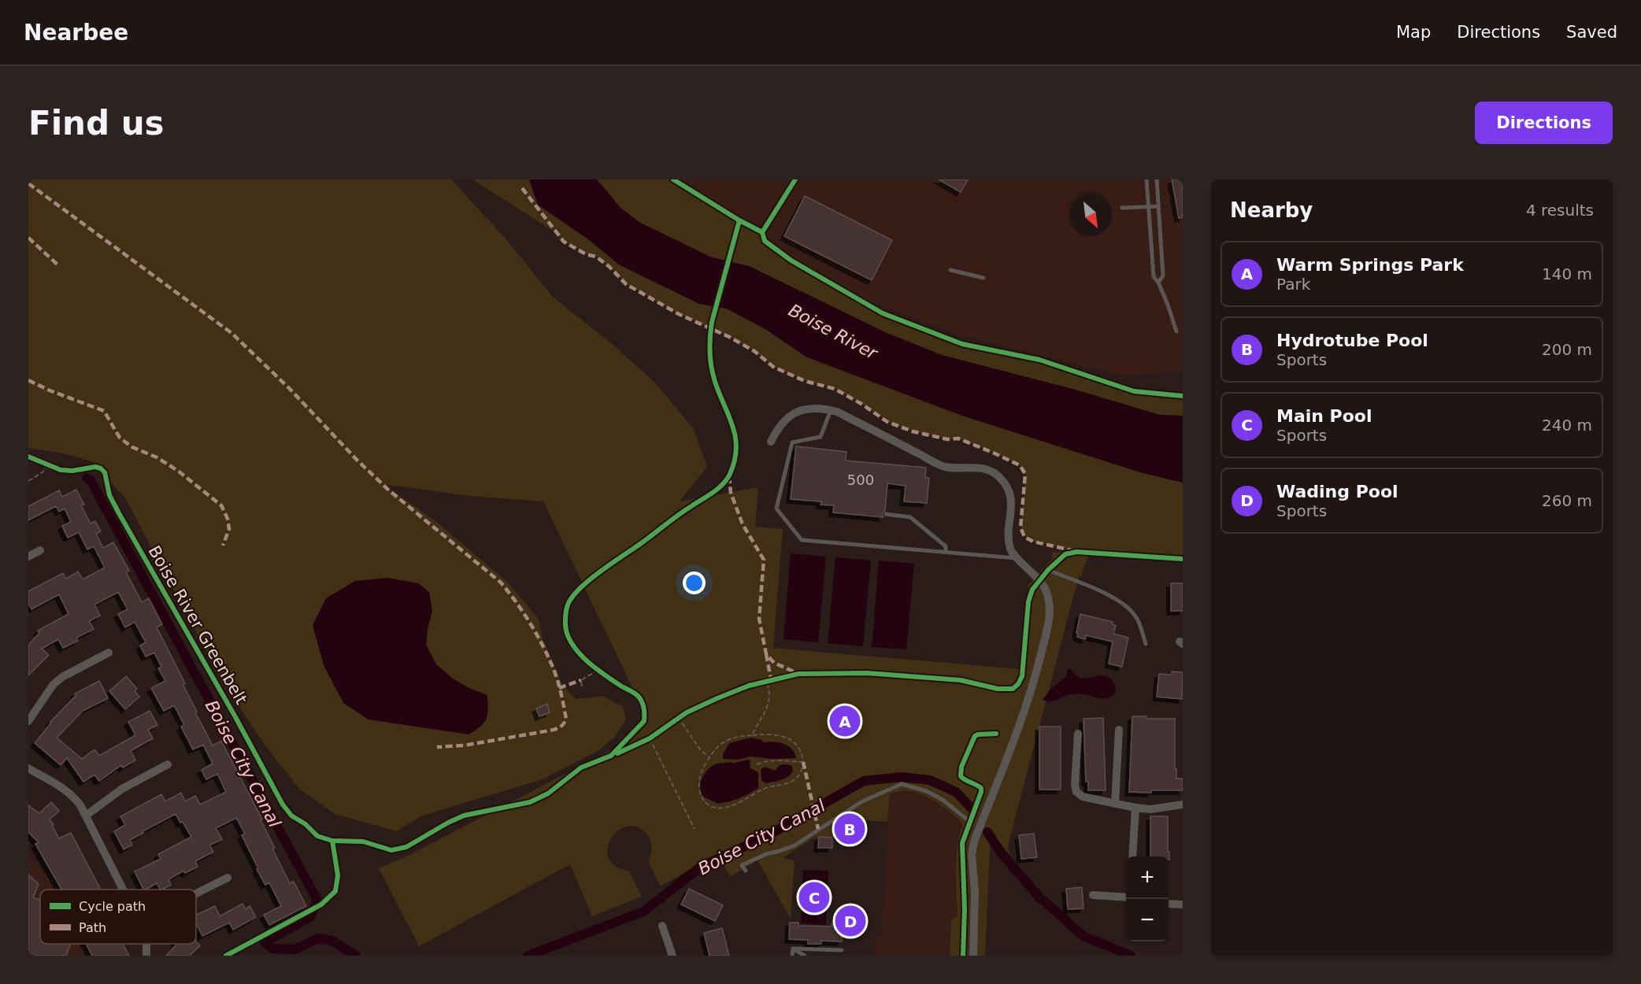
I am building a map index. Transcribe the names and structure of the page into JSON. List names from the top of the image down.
{
  "streets": {
    "cycle path": ["Boise River Greenbelt"]
  },
  "water": ["Boise River", "Boise City Canal"],
  "house_numbers": ["500"],
  "legend": ["Cycle path", "Path"],
  "north": "bottom right",
  "page": {
    "header": "Nearbee",
    "nav": ["Map", "Directions", "Saved"],
    "buttons": "Directions",
    "title": "Find us",
    "heading": ["Nearby", "4 results"],
    "list": [
      {
        "mark": "A",
        "name": "Warm Springs Park",
        "note": "Park",
        "value": "140 m"
      },
      {
        "mark": "B",
        "name": "Hydrotube Pool",
        "note": "Sports",
        "value": "200 m"
      },
      {
        "mark": "C",
        "name": "Main Pool",
        "note": "Sports",
        "value": "240 m"
      },
      {
        "mark": "D",
        "name": "Wading Pool",
        "note": "Sports",
        "value": "260 m"
      }
    ],
    "pins": [
      "A",
      "B",
      "C",
      "D"
    ],
    "map_buttons": ["+", "−"]
  }
}
